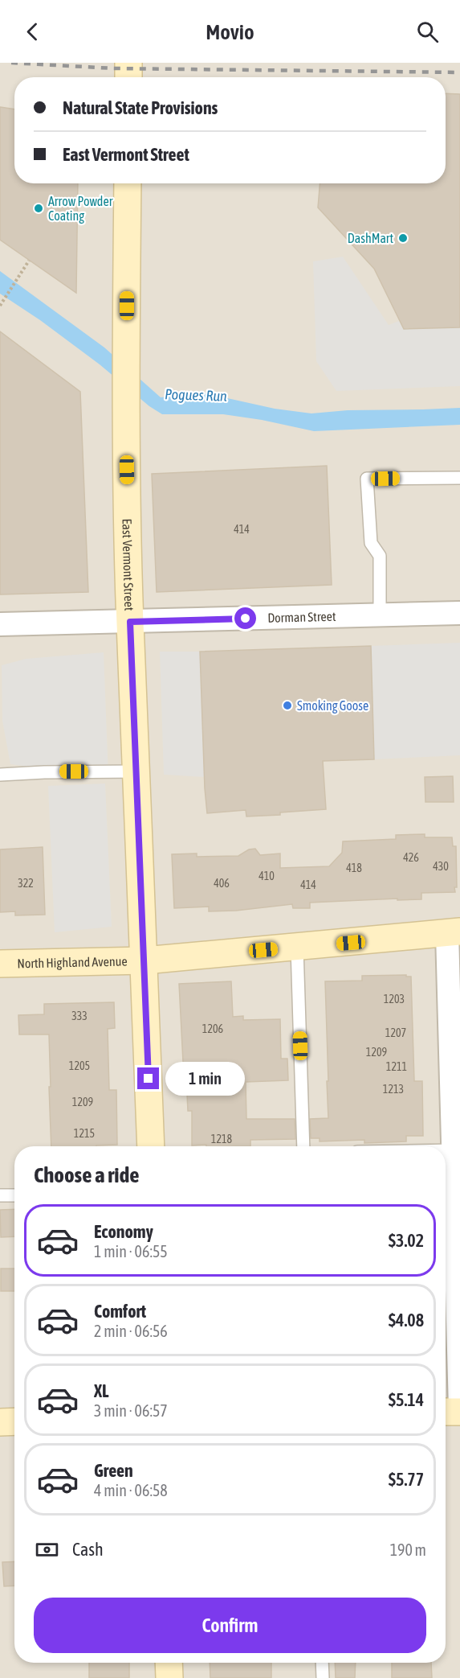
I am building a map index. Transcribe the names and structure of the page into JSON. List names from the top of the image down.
{
  "streets": {
    "street": ["East Vermont Street", "Dorman Street", "North Highland Avenue"]
  },
  "crossings": [
    ["East Vermont Street", "Dorman Street"],
    ["East Vermont Street", "North Highland Avenue"]
  ],
  "water": ["Pogues Run"],
  "places": ["Arrow Powder Coating", "DashMart", "Smoking Goose"],
  "house_numbers": [
    "414",
    "426",
    "430",
    "418",
    "410",
    "322",
    "406",
    "414",
    "1203",
    "333",
    "1206",
    "1207",
    "1209",
    "1205",
    "1211",
    "1213",
    "1209",
    "1215",
    "1218"
  ],
  "page": {
    "header": "Movio",
    "banner": ["Natural State Provisions", "East Vermont Street"],
    "bubble": "1 min",
    "heading": "Choose a ride",
    "list": [
      {
        "name": "Economy",
        "note": "1 min · 06:55",
        "value": "$3.02"
      },
      {
        "name": "Comfort",
        "note": "2 min · 06:56",
        "value": "$4.08"
      },
      {
        "name": "XL",
        "note": "3 min · 06:57",
        "value": "$5.14"
      },
      {
        "name": "Green",
        "note": "4 min · 06:58",
        "value": "$5.77"
      }
    ],
    "pay": ["Cash", "190 m"],
    "buttons": "Confirm"
  }
}
